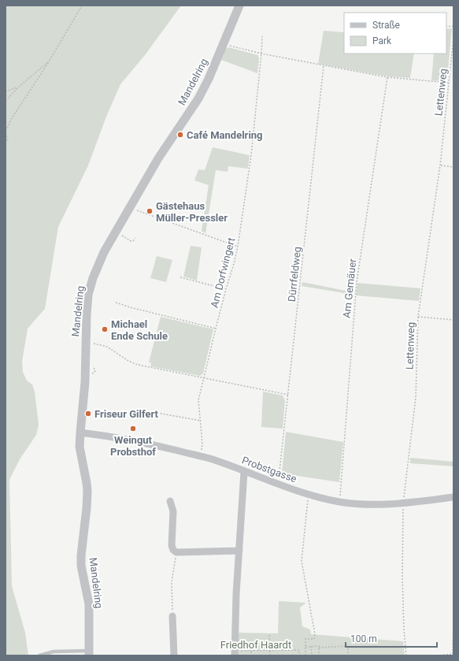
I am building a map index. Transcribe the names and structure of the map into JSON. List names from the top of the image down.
{
  "streets": {
    "street": ["Mandelring", "Probstgasse"],
    "path": [
      "Lettenweg",
      "Am Dorfwingert",
      "Dürrfeldweg",
      "Am Gemäuer"
    ]
  },
  "crossings": [
    ["Mandelring", "Probstgasse"],
    ["Lettenweg", "Probstgasse"],
    ["Am Dorfwingert", "Probstgasse"],
    ["Dürrfeldweg", "Probstgasse"],
    ["Am Gemäuer", "Probstgasse"]
  ],
  "parks": ["Friedhof Haardt"],
  "places": [
    "Café Mandelring",
    "Gästehaus Müller-Pressler",
    "Michael Ende Schule",
    "Friseur Gilfert",
    "Weingut Probsthof"
  ],
  "legend": ["Straße", "Park"],
  "scale_bar": "100 m"
}
